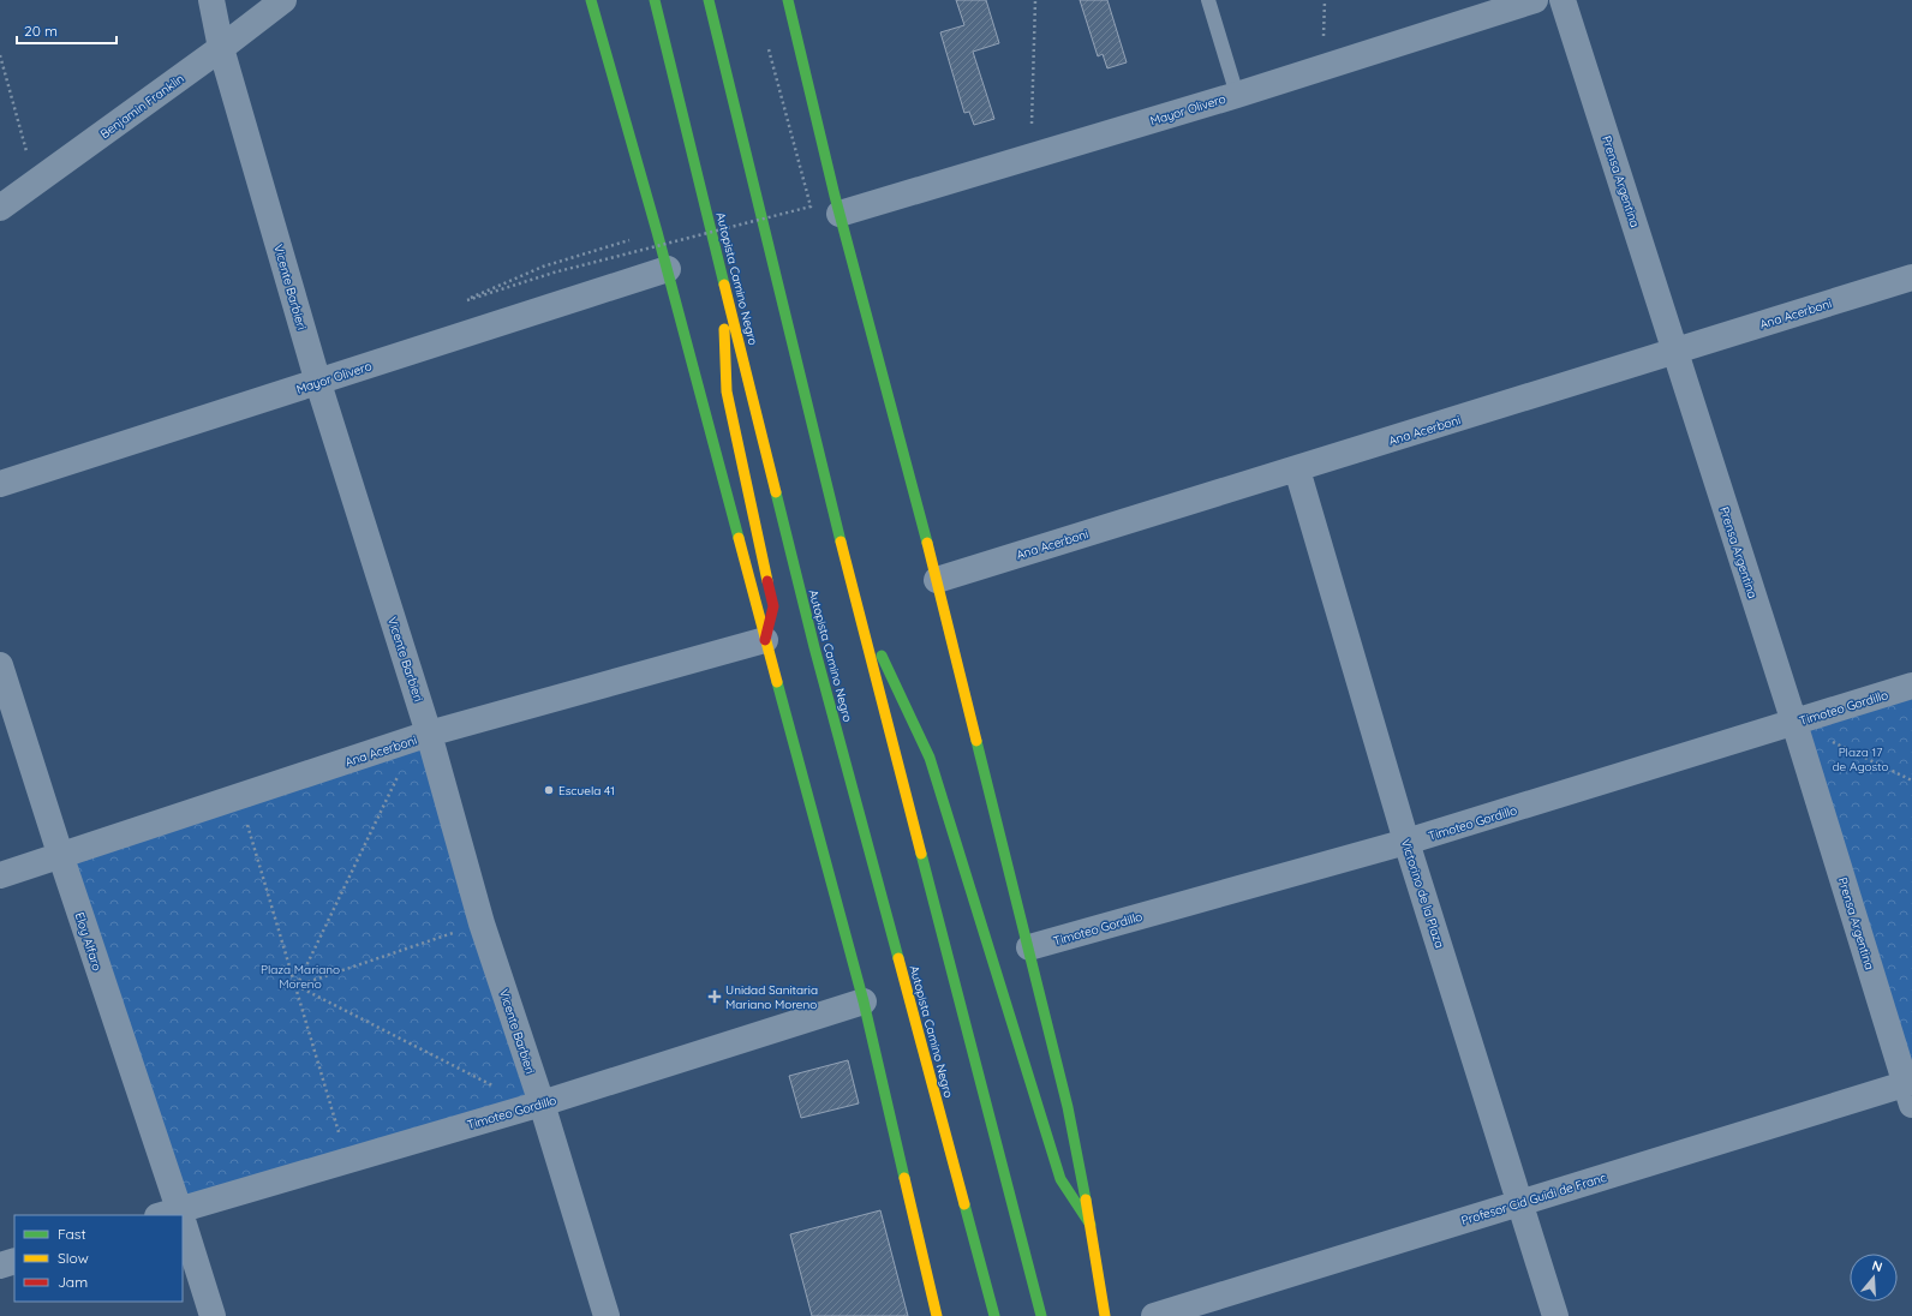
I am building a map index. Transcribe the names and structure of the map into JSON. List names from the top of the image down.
{
  "streets": {
    "main road": ["Autopista Camino Negro"],
    "street": [
      "Benjamin Franklin",
      "Mayor Olivero",
      "Prensa Argentina",
      "Vicente Barbieri",
      "Ana Acerboni",
      "Timoteo Gordillo",
      "Victorino de la Plaza",
      "Eloy Alfaro",
      "Profesor Cid Guidi de Franc"
    ]
  },
  "crossings": [
    ["Benjamin Franklin", "Vicente Barbieri"],
    ["Mayor Olivero", "Vicente Barbieri"],
    ["Prensa Argentina", "Ana Acerboni"],
    ["Prensa Argentina", "Timoteo Gordillo"],
    ["Prensa Argentina", "Profesor Cid Guidi de Franc"],
    ["Vicente Barbieri", "Ana Acerboni"],
    ["Vicente Barbieri", "Timoteo Gordillo"],
    ["Ana Acerboni", "Victorino de la Plaza"],
    ["Ana Acerboni", "Eloy Alfaro"],
    ["Timoteo Gordillo", "Victorino de la Plaza"],
    ["Timoteo Gordillo", "Eloy Alfaro"],
    ["Victorino de la Plaza", "Profesor Cid Guidi de Franc"]
  ],
  "parks": ["Plaza 17 de Agosto", "Plaza Mariano Moreno"],
  "places": {
    "other": ["Escuela 41"],
    "health": ["Unidad Sanitaria Mariano Moreno"]
  },
  "legend": ["Fast", "Slow", "Jam"],
  "scale_bar": "20 m",
  "north": "top"
}
